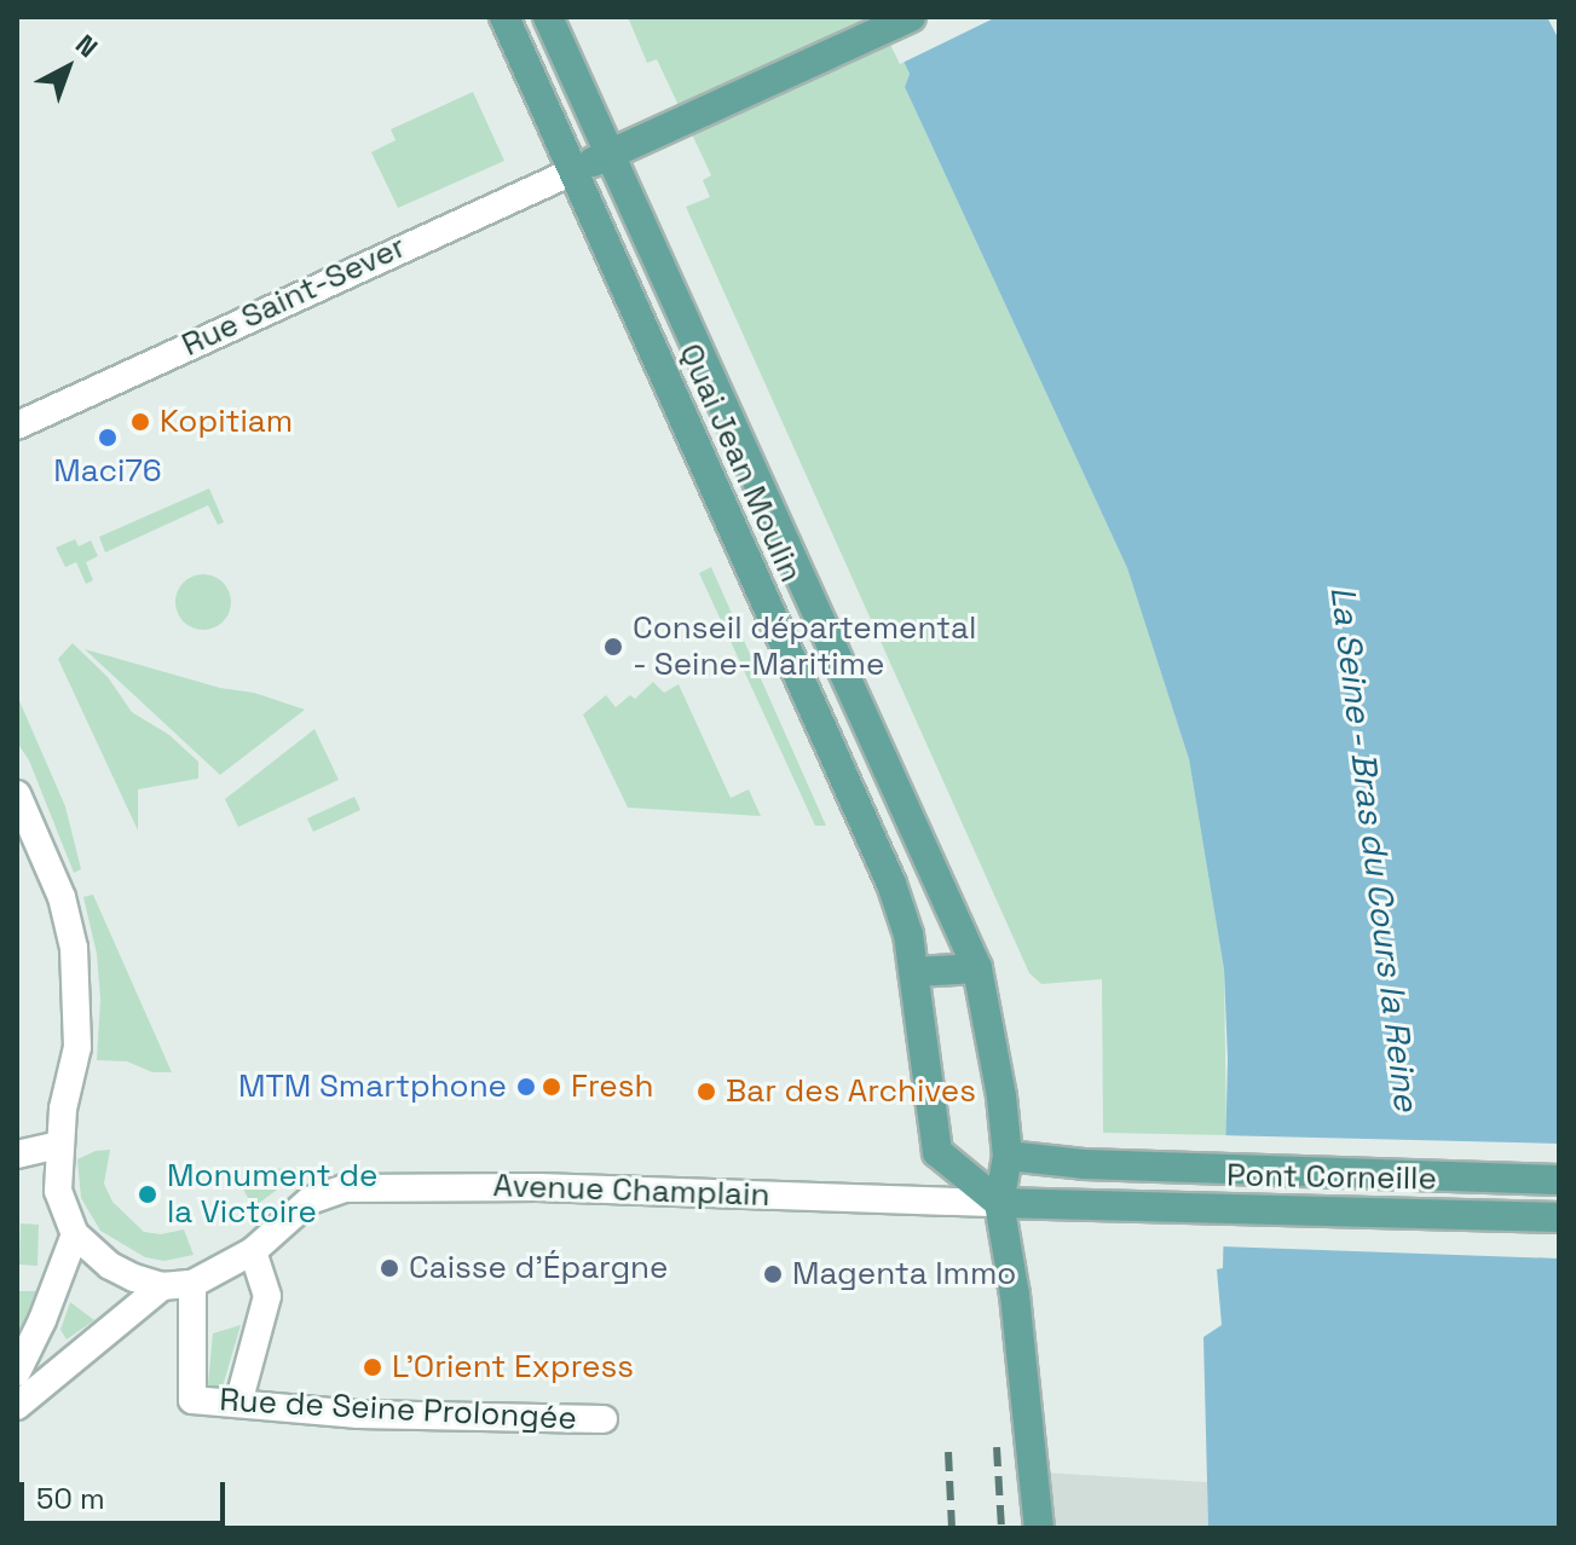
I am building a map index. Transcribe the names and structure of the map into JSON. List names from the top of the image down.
{
  "streets": {
    "main road": ["Quai Jean Moulin", "Pont Corneille"],
    "street": ["Rue Saint-Sever", "Avenue Champlain", "Rue de Seine Prolongée"]
  },
  "crossings": [
    ["Rue Saint-Sever", "Quai Jean Moulin"],
    ["Quai Jean Moulin", "Pont Corneille"],
    ["Quai Jean Moulin", "Avenue Champlain"],
    ["Pont Corneille", "Avenue Champlain"],
    ["Avenue Champlain", "Rue de Seine Prolongée"]
  ],
  "water": ["La Seine - Bras du Cours la Reine"],
  "places": [
    "Kopitiam",
    "Maci76",
    "Conseil départemental - Seine-Maritime",
    "MTM Smartphone",
    "Fresh",
    "Bar des Archives",
    "Monument de la Victoire",
    "Caisse d'Épargne",
    "Magenta Immo",
    "L'Orient Express"
  ],
  "scale_bar": "50 m",
  "north": "top right"
}
